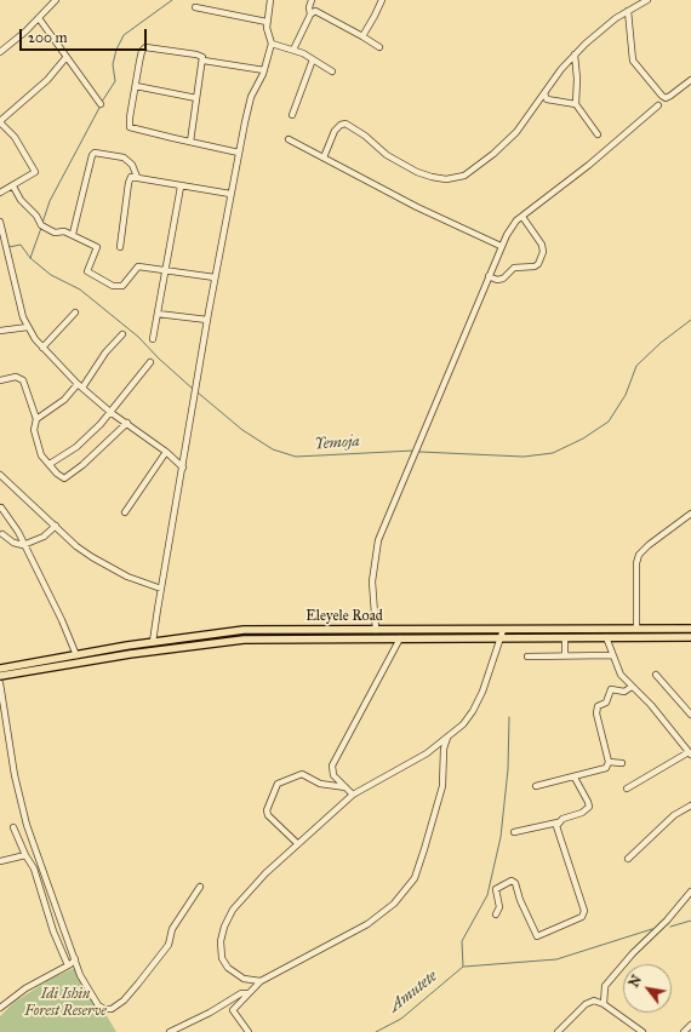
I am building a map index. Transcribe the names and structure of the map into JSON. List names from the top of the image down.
{
  "streets": {
    "main road": ["Eleyele Road"]
  },
  "water": ["Yemoja", "Amutete"],
  "parks": ["Idi Ishin Forest Reserve"],
  "scale_bar": "200 m",
  "north": "top left"
}
